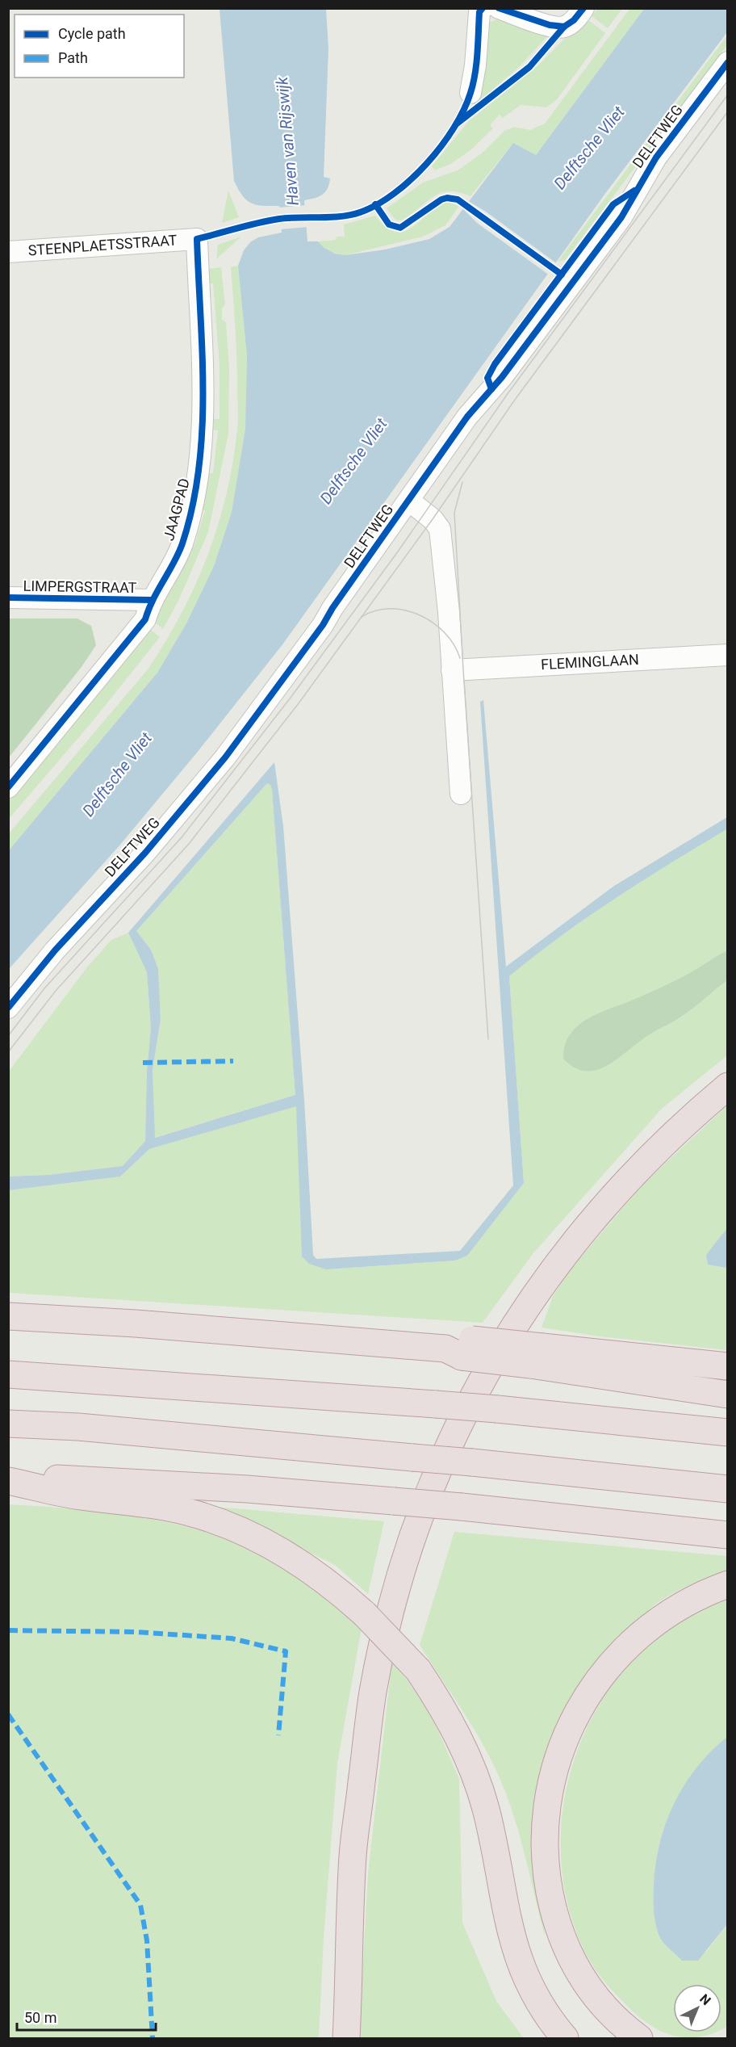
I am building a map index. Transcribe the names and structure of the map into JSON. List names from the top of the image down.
{
  "streets": {
    "street": [
      "DELFTWEG",
      "STEENPLAETSSTRAAT",
      "JAAGPAD",
      "LIMPERGSTRAAT",
      "FLEMINGLAAN"
    ]
  },
  "crossings": [
    ["DELFTWEG", "FLEMINGLAAN"],
    ["STEENPLAETSSTRAAT", "JAAGPAD"],
    ["JAAGPAD", "LIMPERGSTRAAT"]
  ],
  "water": ["Haven van Rijswijk", "Delftsche Vliet"],
  "legend": ["Cycle path", "Path"],
  "scale_bar": "50 m",
  "north": "top right"
}
